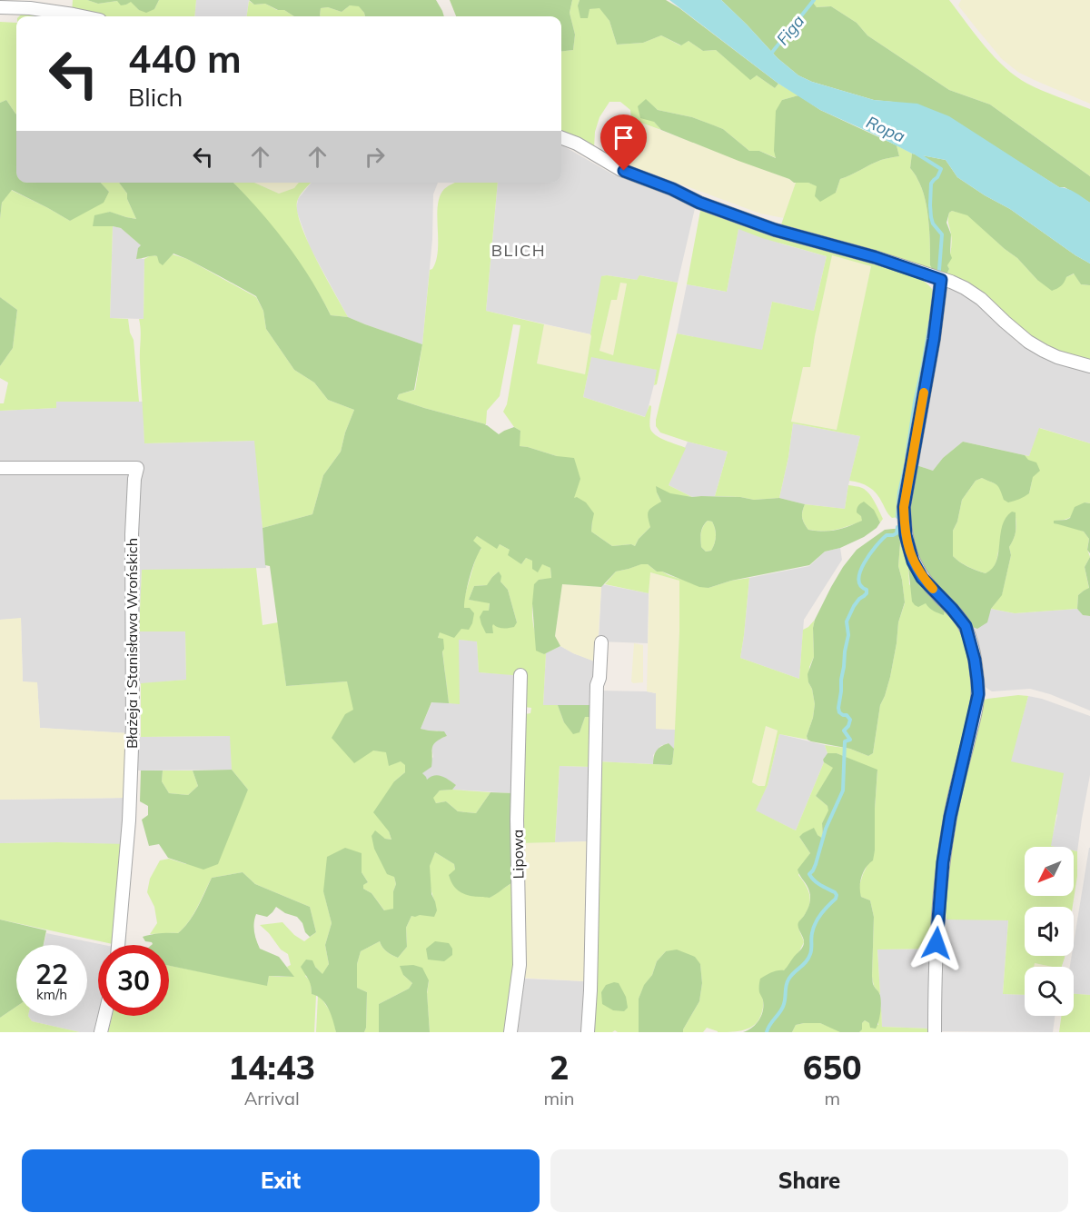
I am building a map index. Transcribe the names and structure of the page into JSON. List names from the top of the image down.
{
  "streets": {
    "street": ["Błażeja i Stanisława Wrońskich", "Lipowa"]
  },
  "districts": ["BLICH"],
  "water": ["Figa", "Ropa"],
  "north": "bottom left",
  "page": {
    "turn": ["440 m", "Blich"],
    "speed": "22 km/h",
    "limit": "30",
    "eta": [
      "14:43",
      "Arrival",
      "2",
      "min",
      "650",
      "m"
    ],
    "buttons": ["Exit", "Share"]
  }
}
